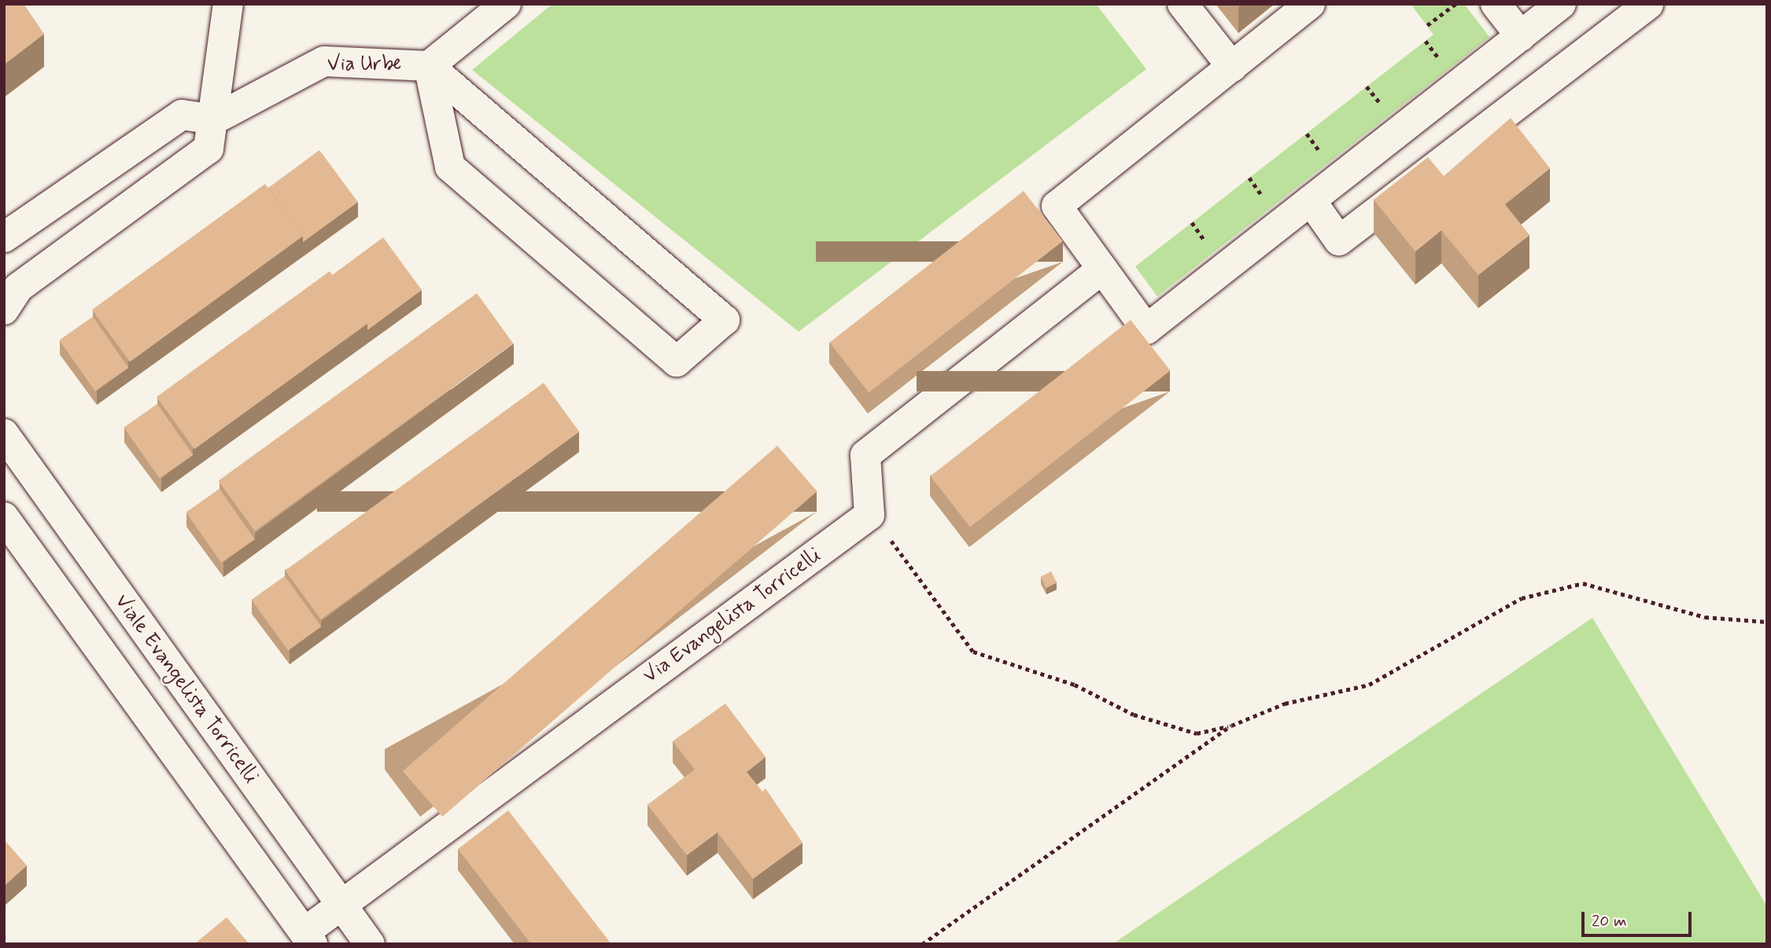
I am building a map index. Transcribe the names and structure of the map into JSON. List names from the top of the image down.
{
  "streets": {
    "street": ["Via Urbe", "Via Evangelista Torricelli", "Viale Evangelista Torricelli"]
  },
  "crossings": [
    ["Via Evangelista Torricelli", "Viale Evangelista Torricelli"]
  ],
  "scale_bar": "20 m"
}
